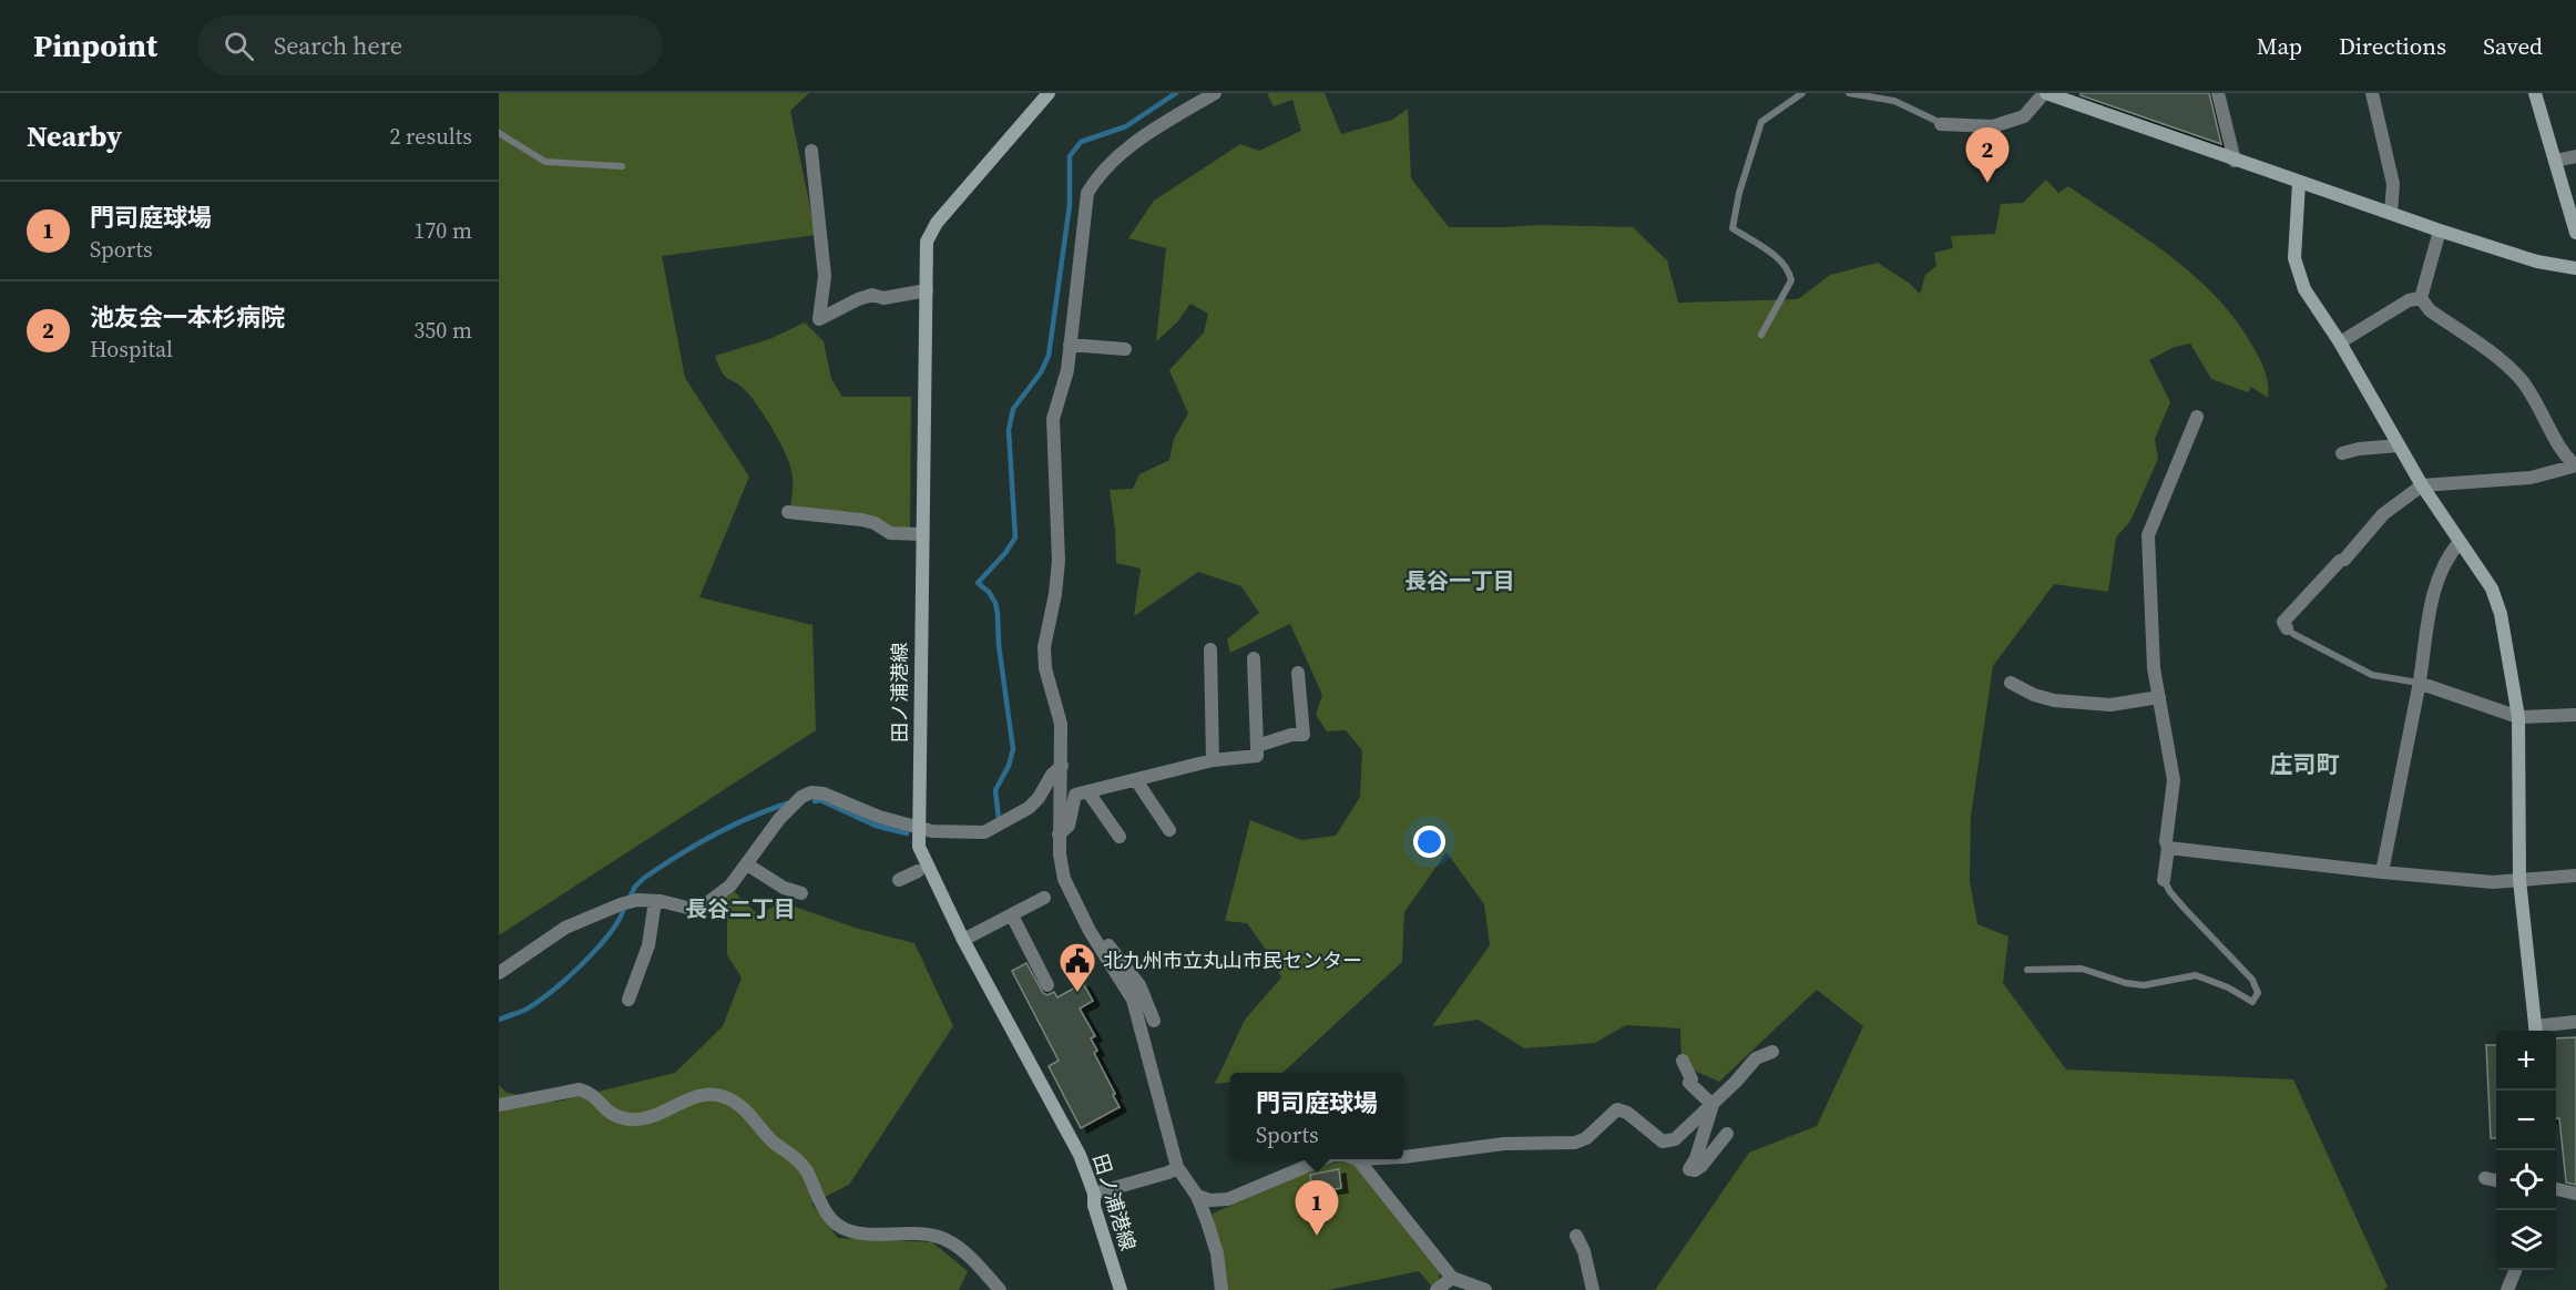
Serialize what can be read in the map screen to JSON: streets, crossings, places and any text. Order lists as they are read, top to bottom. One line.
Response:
{"streets":{"street":["田ノ浦港線"]},"districts":["長谷一丁目","庄司町","長谷二丁目"],"places":{"public building":["北九州市立丸山市民センター"]},"page":{"header":"Pinpoint","search":"Search here","nav":["Map","Directions","Saved"],"heading":["Nearby","2 results"],"pins":["2","1"],"list":[{"mark":"1","name":"門司庭球場","note":"Sports","value":"170 m"},{"mark":"2","name":"池友会一本杉病院","note":"Hospital","value":"350 m"}],"map_buttons":["+","−"],"popup":["門司庭球場","Sports"]}}
